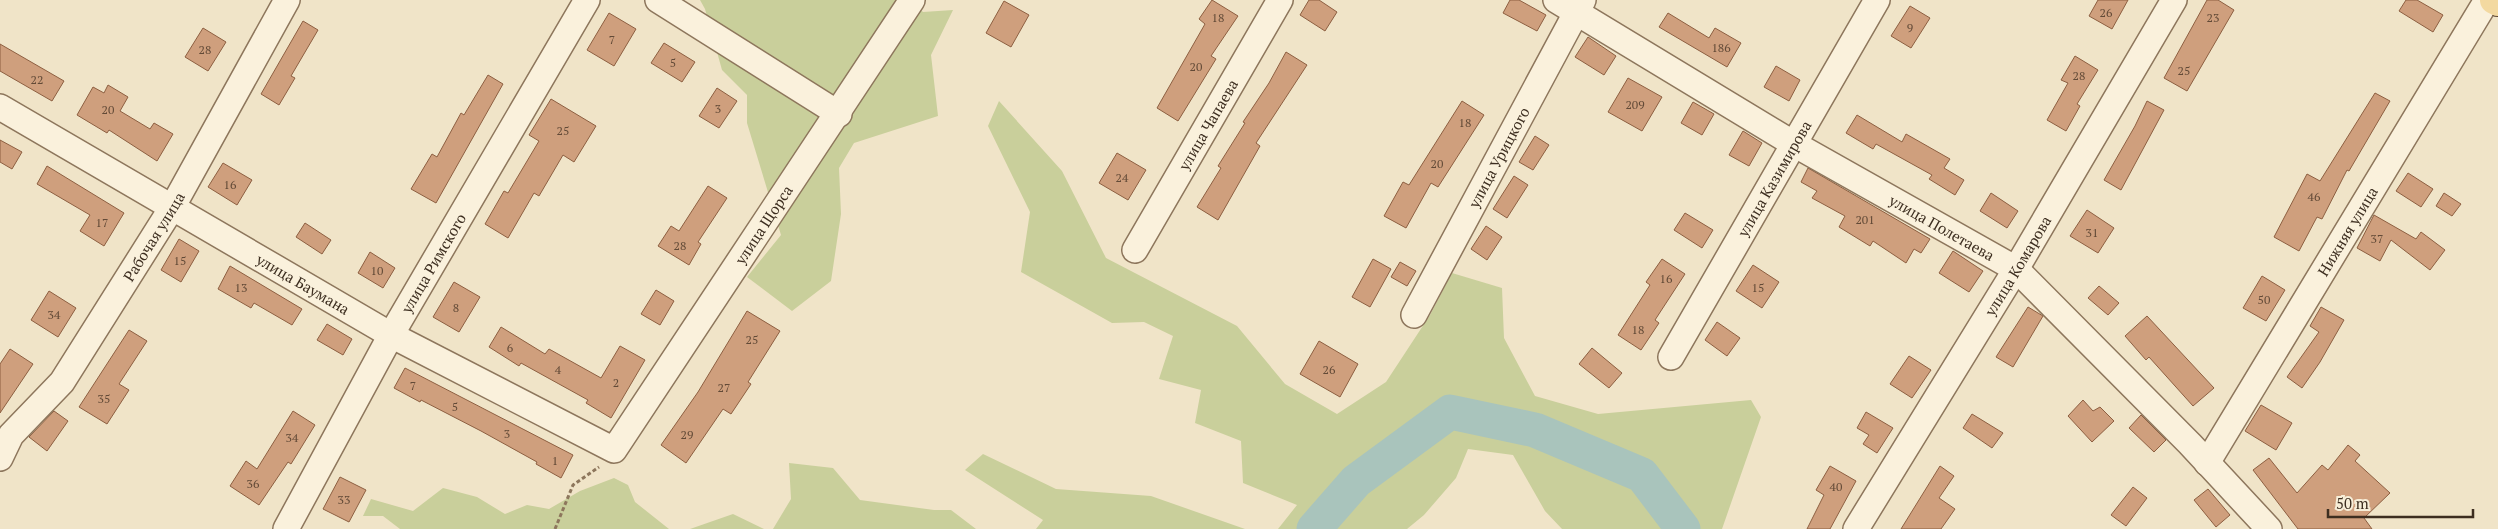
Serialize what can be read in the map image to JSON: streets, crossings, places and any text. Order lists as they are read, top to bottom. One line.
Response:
{"streets":{"street":["улица Чапаева","улица Урицкого","улица Казимирова","улица Щорса","улица Полетаева","Нижняя улица","Рабочая улица","улица Римского","улица Комарова","улица Баумана"]},"crossings":[["улица Урицкого","улица Полетаева"],["улица Казимирова","улица Полетаева"],["улица Щорса","улица Баумана"],["улица Полетаева","Нижняя улица"],["улица Полетаева","улица Комарова"],["Рабочая улица","улица Баумана"],["улица Римского","улица Баумана"]],"house_numbers":["26","18","23","9","7","186","28","5","20","25","28","22","209","3","20","18","25","20","24","16","46","201","17","31","37","28","15","10","16","13","15","50","8","34","18","25","6","4","26","2","7","27","35","5","3","29","34","1","36","40","33"],"scale_bar":"50 m"}
